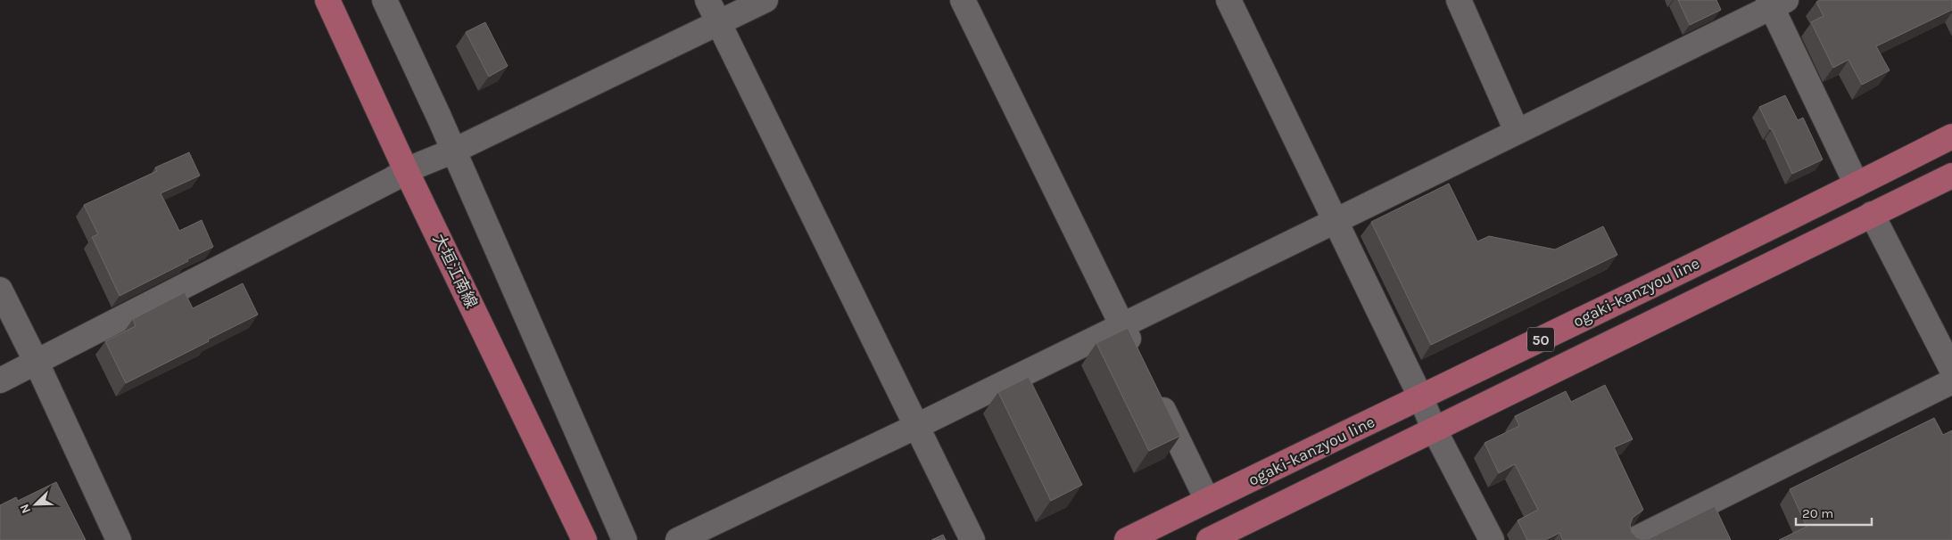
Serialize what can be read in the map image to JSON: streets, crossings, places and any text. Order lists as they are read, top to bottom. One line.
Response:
{"streets":{"main road":["大垣江南線","ogaki-kanzyou line","50"]},"scale_bar":"20 m","north":"bottom left"}
